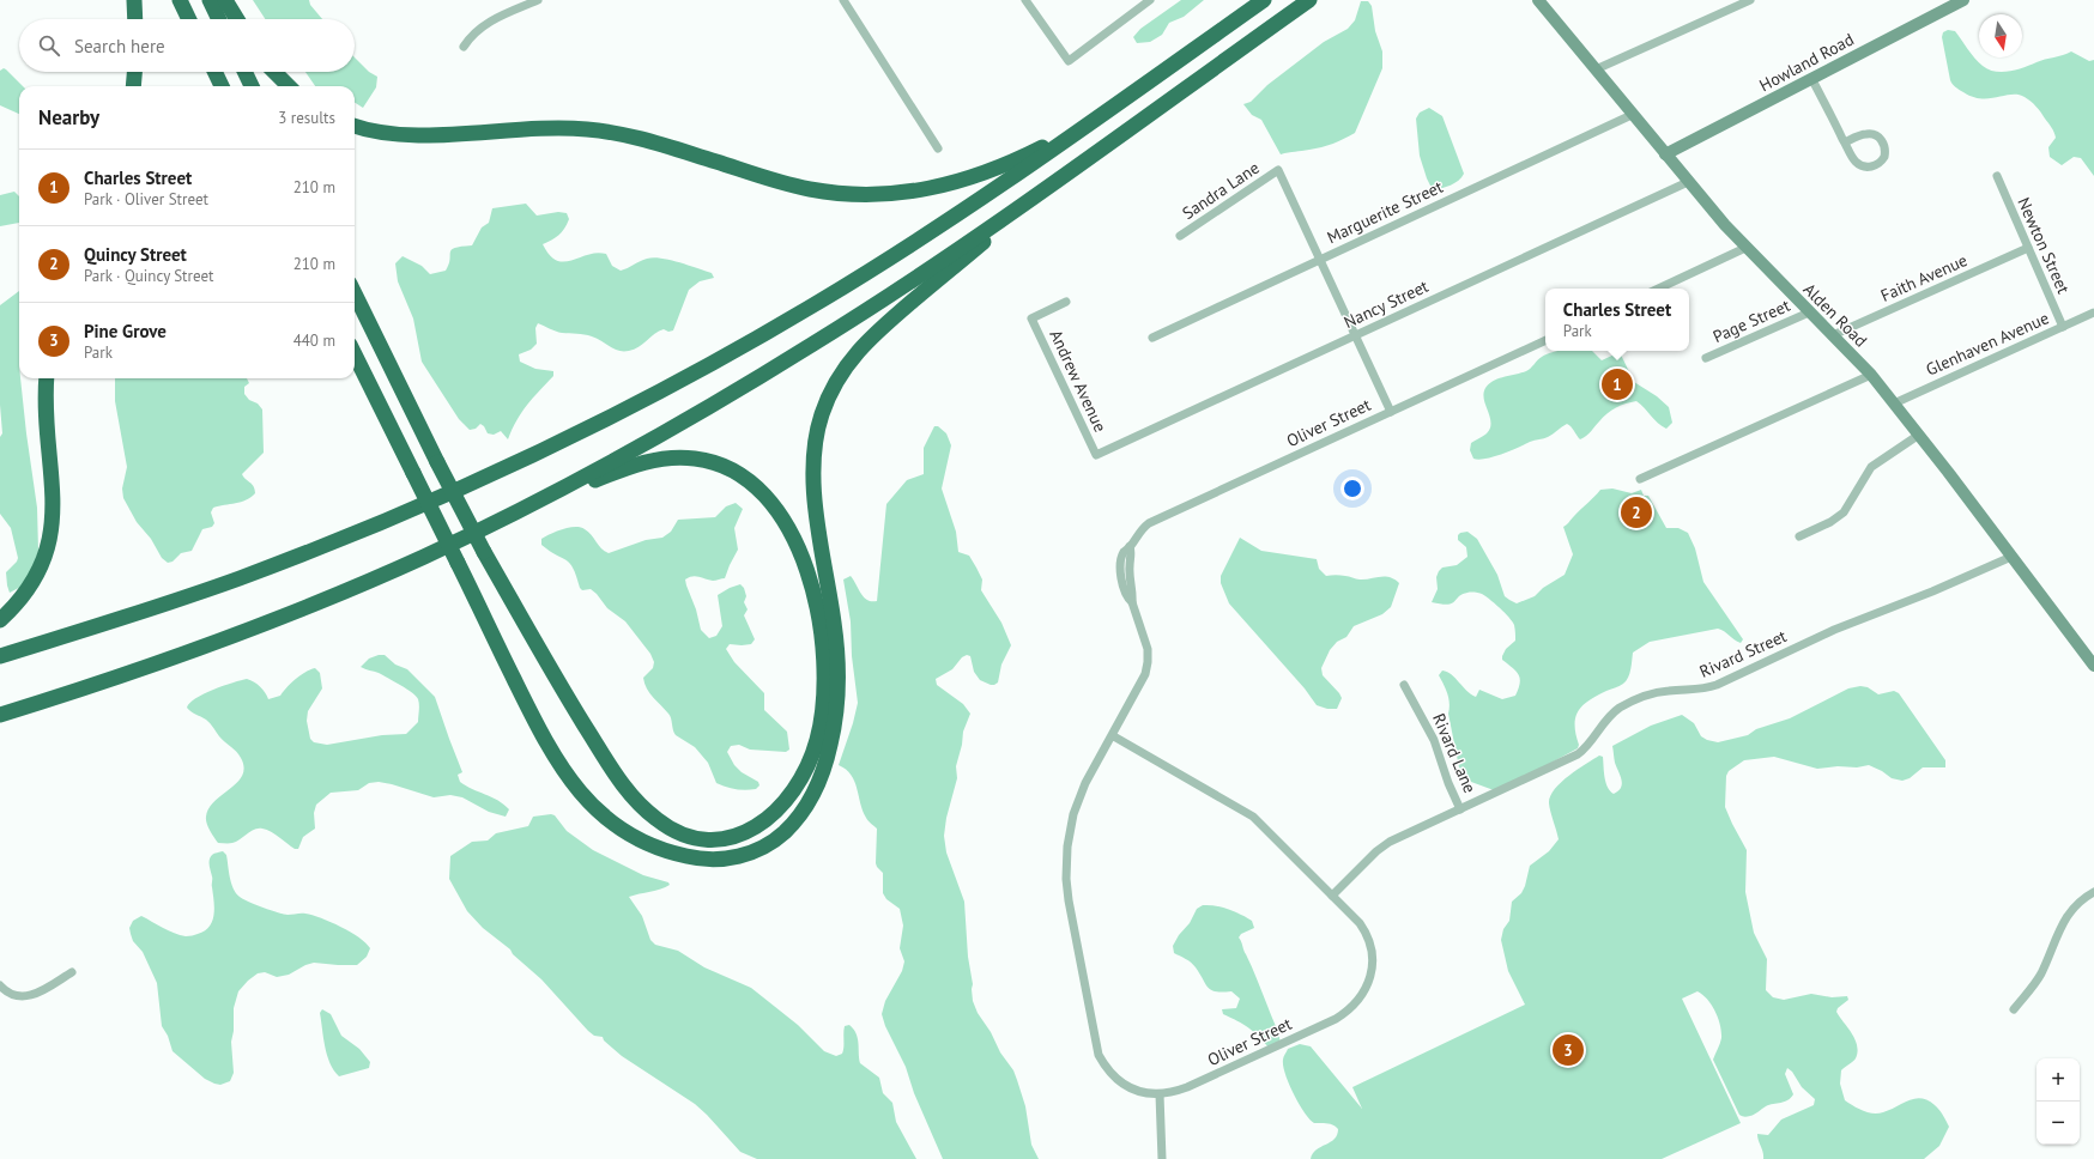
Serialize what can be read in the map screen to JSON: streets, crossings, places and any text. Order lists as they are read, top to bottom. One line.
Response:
{"streets":{"main road":["Howland Road","Alden Road"],"street":["Sandra Lane","Marguerite Street","Newton Street","Faith Avenue","Nancy Street","Page Street","Glenhaven Avenue","Andrew Avenue","Oliver Street","Rivard Street","Rivard Lane"]},"crossings":[["Howland Road","Alden Road"],["Sandra Lane","Marguerite Street"],["Marguerite Street","Alden Road"],["Newton Street","Faith Avenue"],["Newton Street","Glenhaven Avenue"],["Faith Avenue","Alden Road"],["Nancy Street","Alden Road"],["Nancy Street","Andrew Avenue"],["Alden Road","Page Street"],["Alden Road","Glenhaven Avenue"],["Alden Road","Rivard Street"],["Oliver Street","Rivard Street"],["Rivard Street","Rivard Lane"]],"north":"bottom","page":{"search":"Search here","heading":["Nearby","3 results"],"list":[{"mark":"1","name":"Charles Street","note":"Park · Oliver Street","value":"210 m"},{"mark":"2","name":"Quincy Street","note":"Park · Quincy Street","value":"210 m"},{"mark":"3","name":"Pine Grove","note":"Park","value":"440 m"}],"popup":["Charles Street","Park"],"pins":["1","2","3"],"map_buttons":["+","−"]}}
